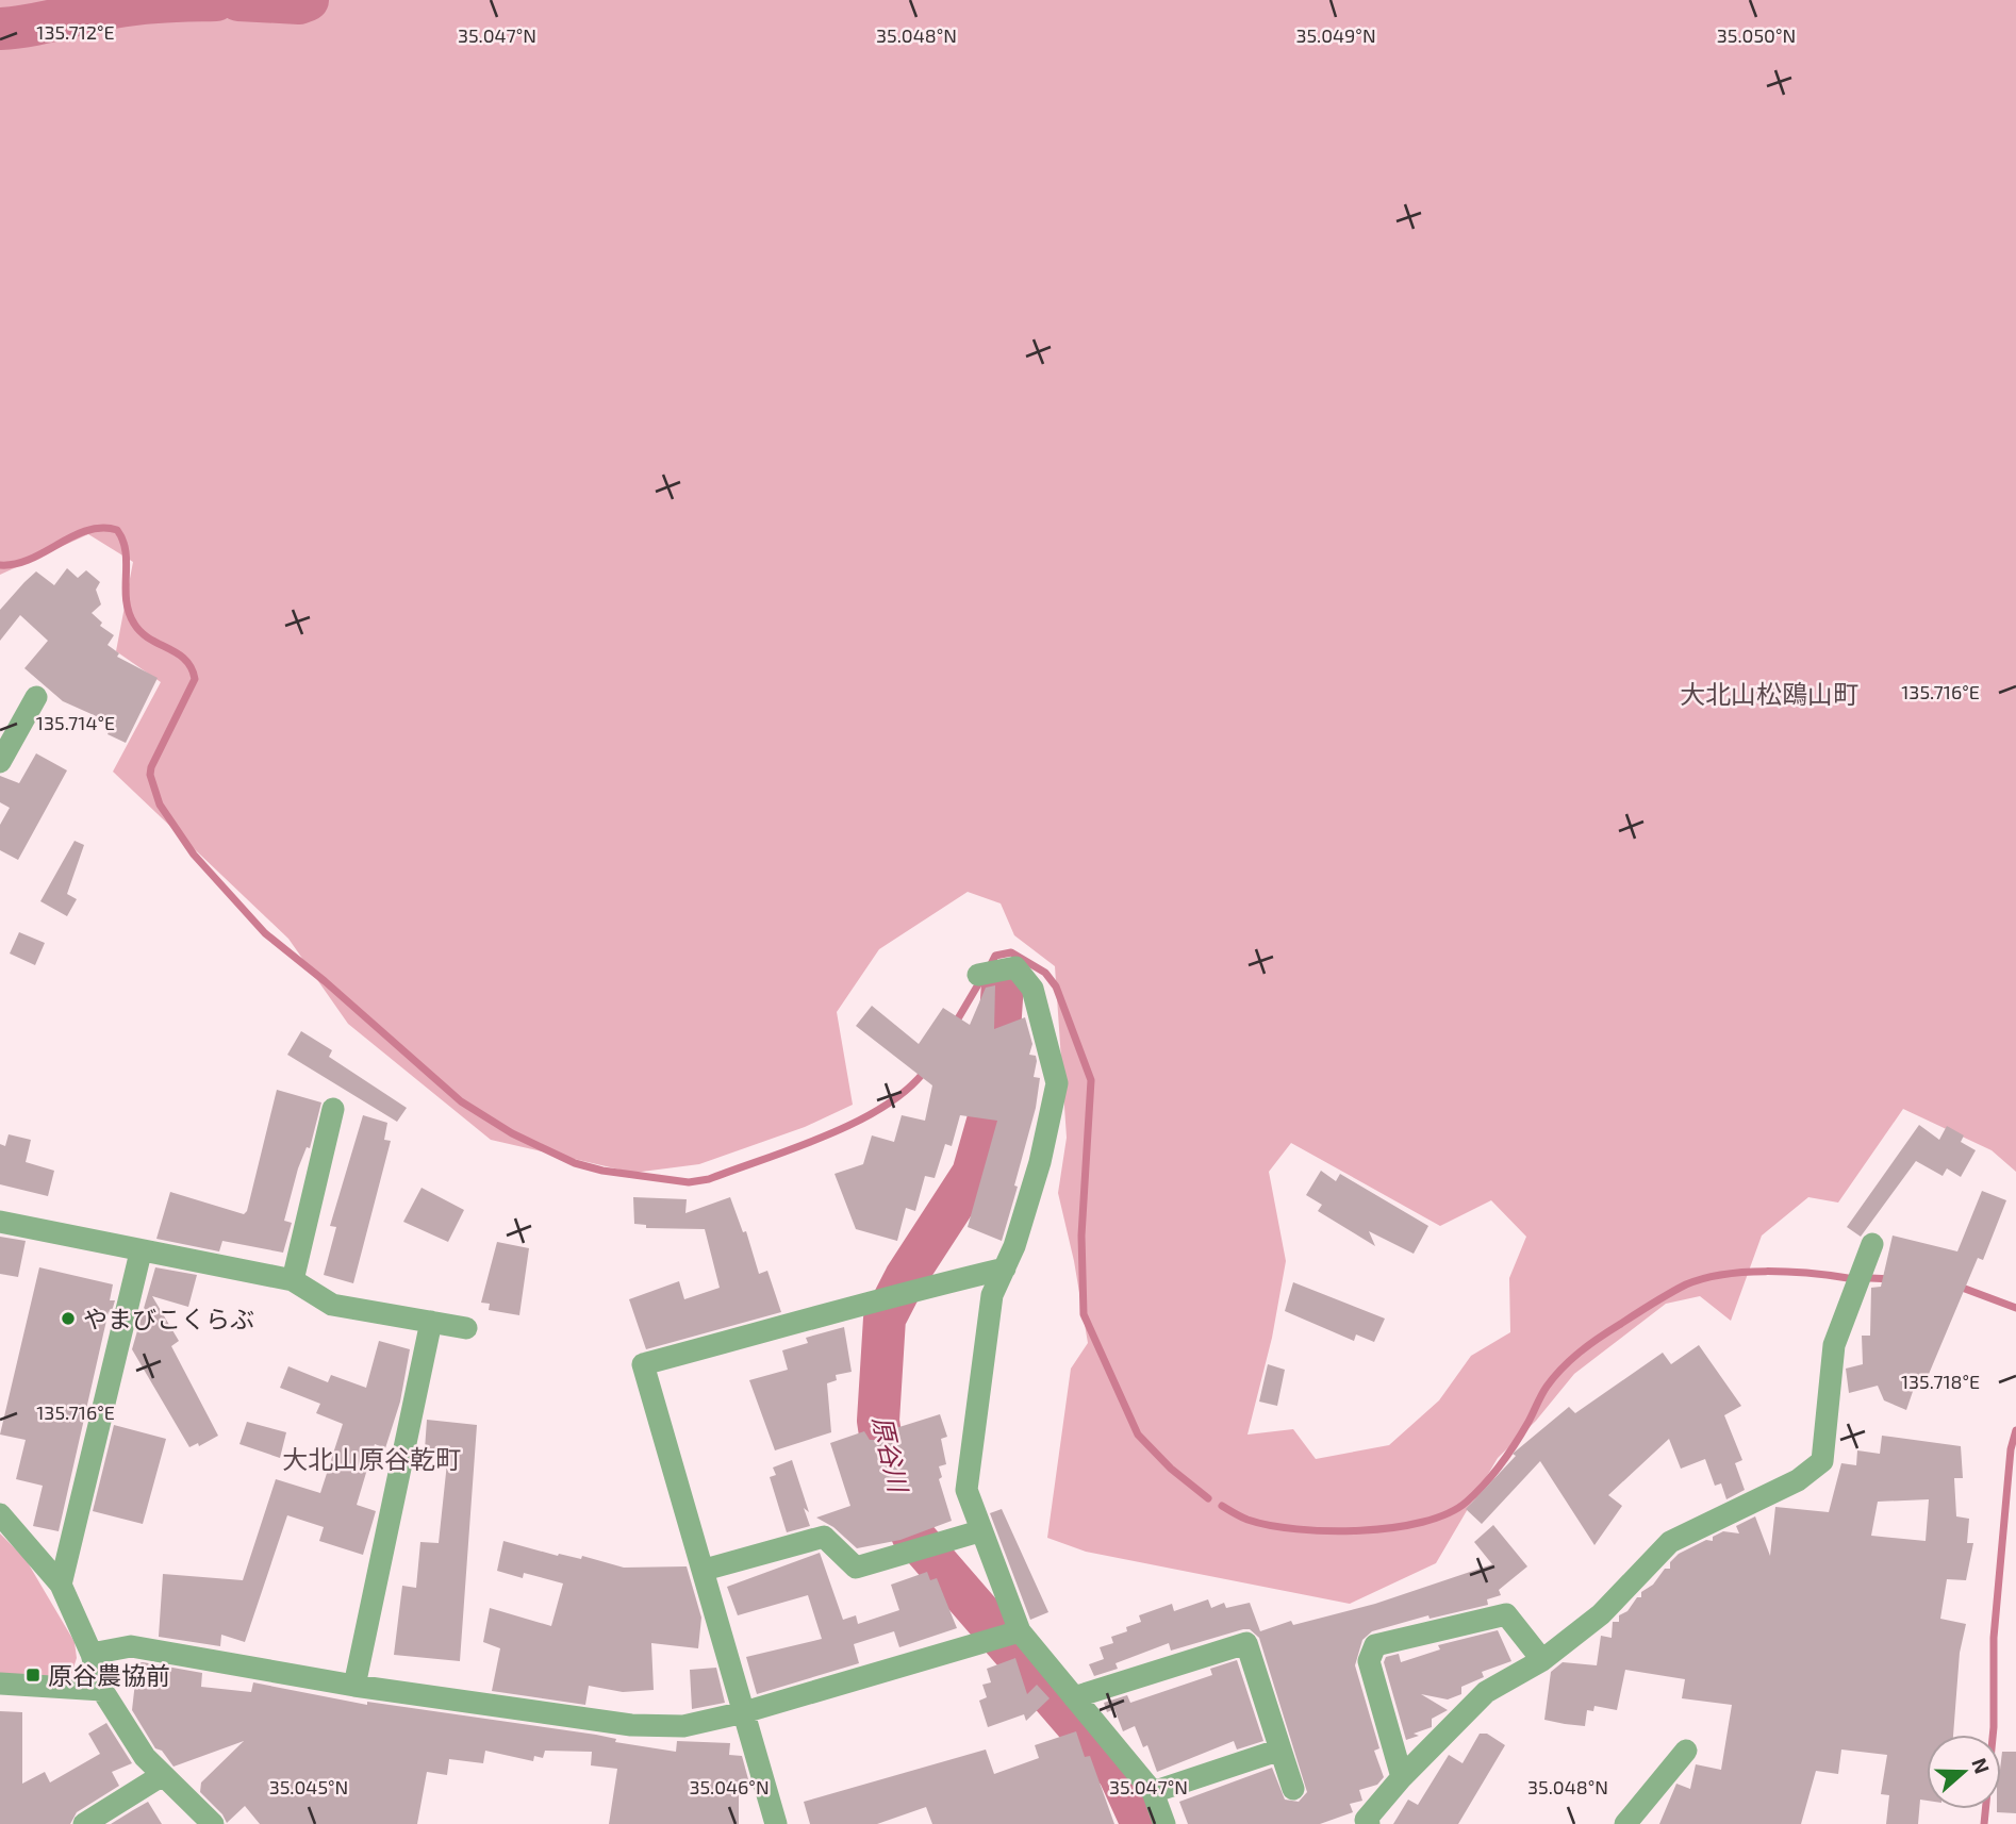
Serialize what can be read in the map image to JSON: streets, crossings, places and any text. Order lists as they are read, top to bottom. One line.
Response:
{"districts":["大北山松鴎山町","大北山原谷乾町"],"water":["原谷川"],"places":{"other":["やまびこくらぶ"],"transit":["原谷農協前"]},"north":"right","coordinates":["135.712°E","35.047°N","35.048°N","35.049°N","35.050°N","135.716°E","135.714°E","135.718°E","35.045°N","35.046°N"]}
